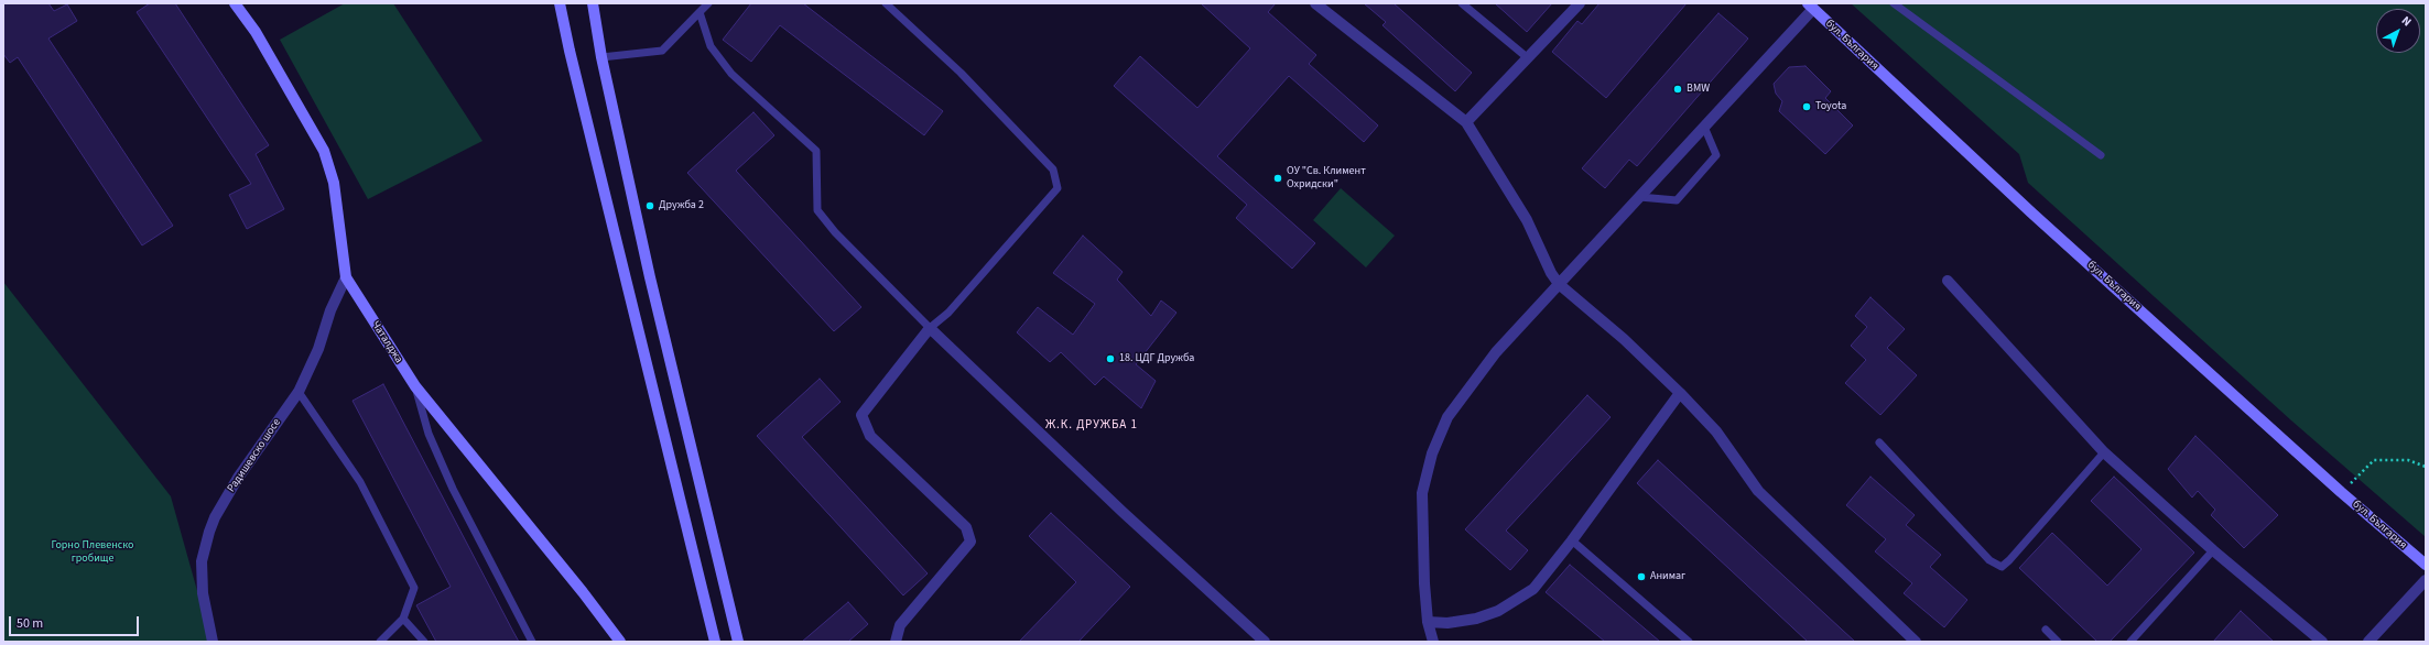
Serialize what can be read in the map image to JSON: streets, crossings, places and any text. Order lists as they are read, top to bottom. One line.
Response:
{"streets":{"street":["бул. България","Чаталджа","Радишевско шосе"]},"crossings":[["Чаталджа","Радишевско шосе"]],"districts":["Ж.К. ДРУЖБА 1"],"parks":["Горно Плевенско гробище"],"places":["BMW","Toyota","ОУ \"Св. Климент Охридски\"","Дружба 2","18. ЦДГ Дружба","Анимаг"],"scale_bar":"50 m","north":"top right"}
